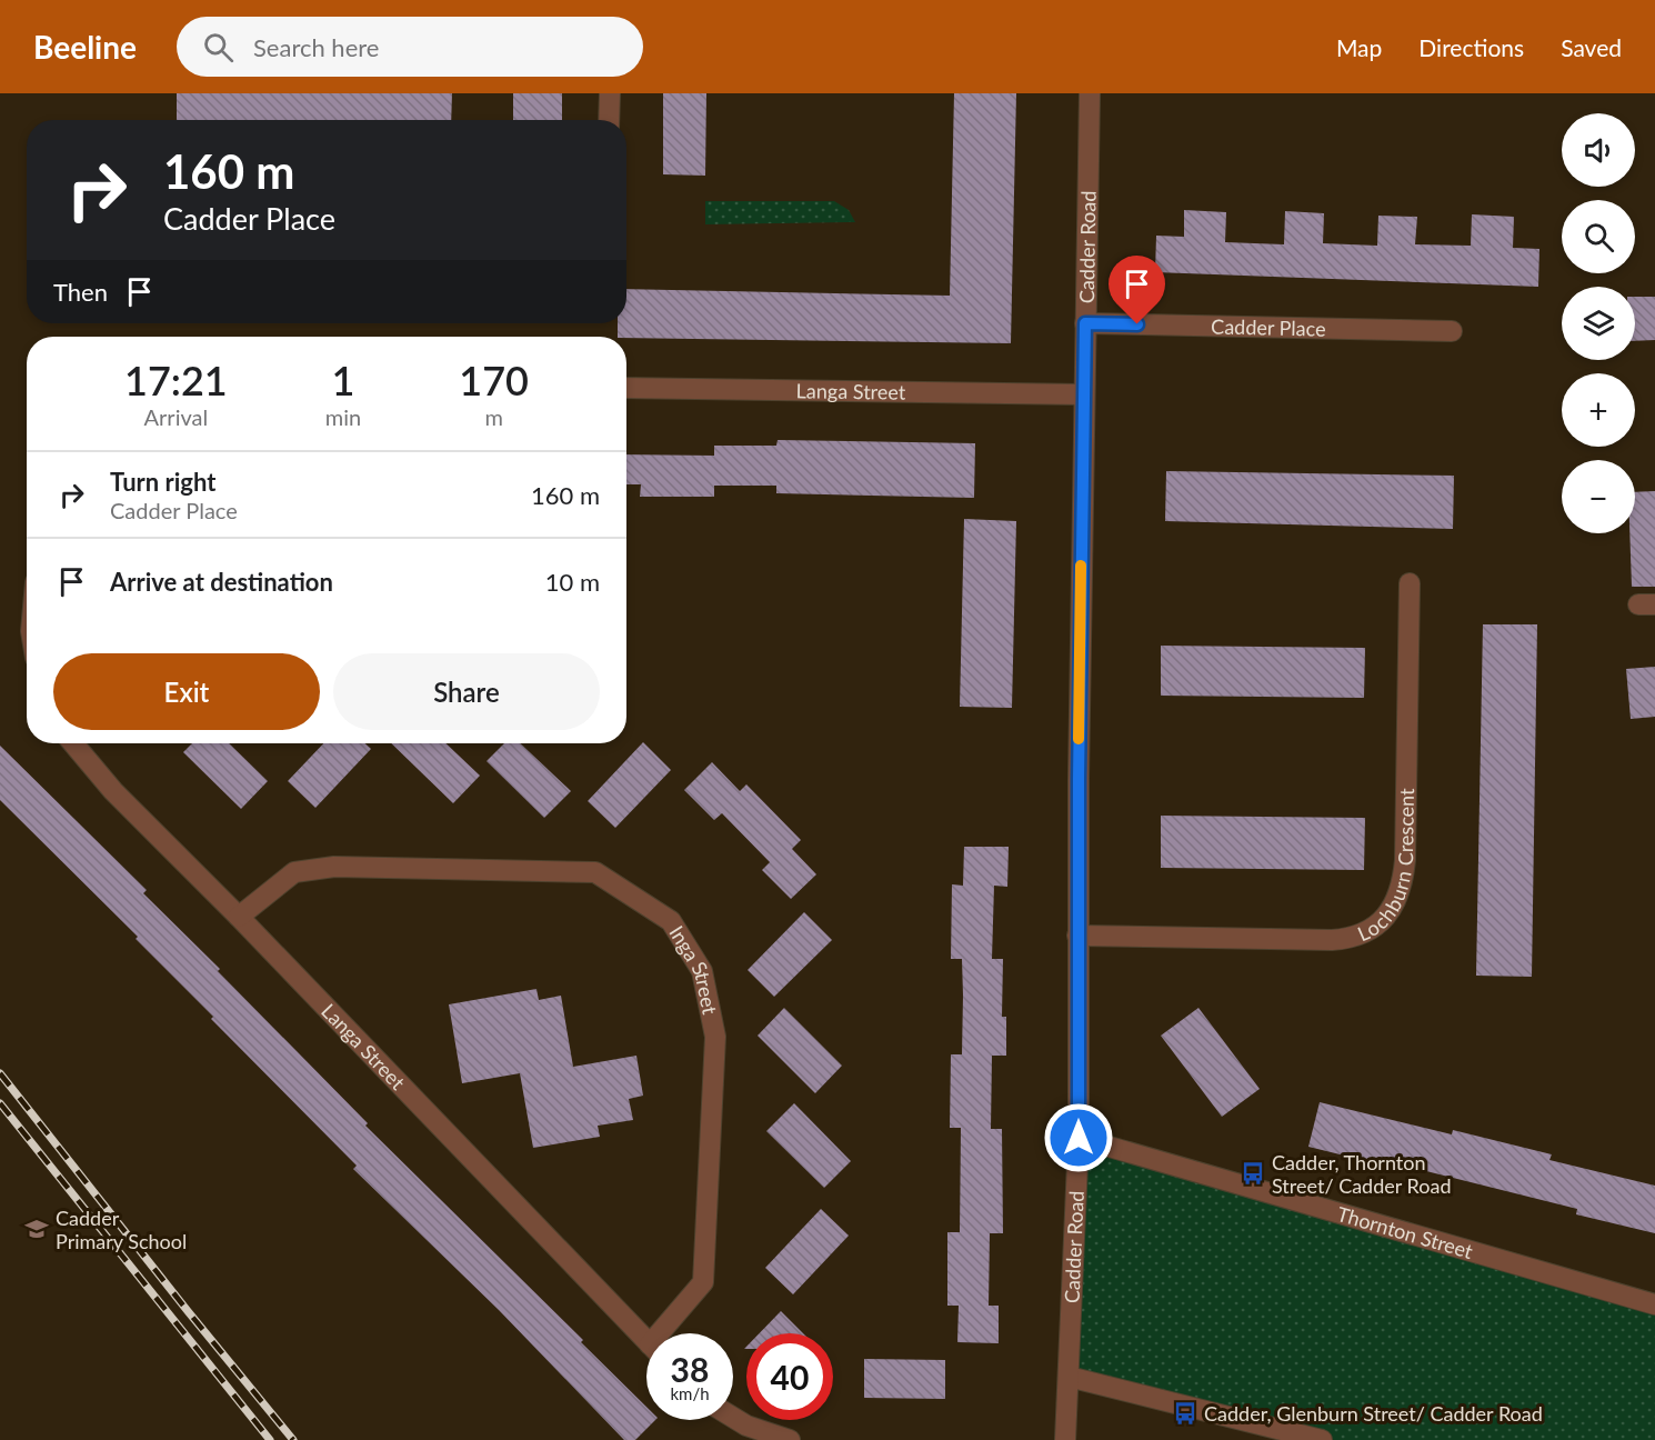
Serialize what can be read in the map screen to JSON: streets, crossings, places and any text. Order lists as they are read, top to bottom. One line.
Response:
{"streets":{"street":["Cadder Road","Cadder Place","Langa Street","Lochburn Crescent","Inga Street","Thornton Street"]},"crossings":[["Cadder Road","Cadder Place"],["Cadder Road","Langa Street"],["Cadder Road","Lochburn Crescent"],["Cadder Road","Thornton Street"],["Langa Street","Inga Street"]],"places":{"bus stop":["Cadder, Thornton Street/ Cadder Road","Cadder, Glenburn Street/ Cadder Road"],"school or university":["Cadder Primary School"]},"page":{"header":"Beeline","search":"Search here","nav":["Map","Directions","Saved"],"map_buttons":["+","−"],"turn":["160 m","Cadder Place"],"then":"Then","eta":["17:21","Arrival","1","min","170","m"],"list":[{"name":"Turn right","note":"Cadder Place","value":"160 m"},{"name":"Arrive at destination","value":"10 m"}],"buttons":["Exit","Share"],"speed":"38 km/h","limit":"40"}}
